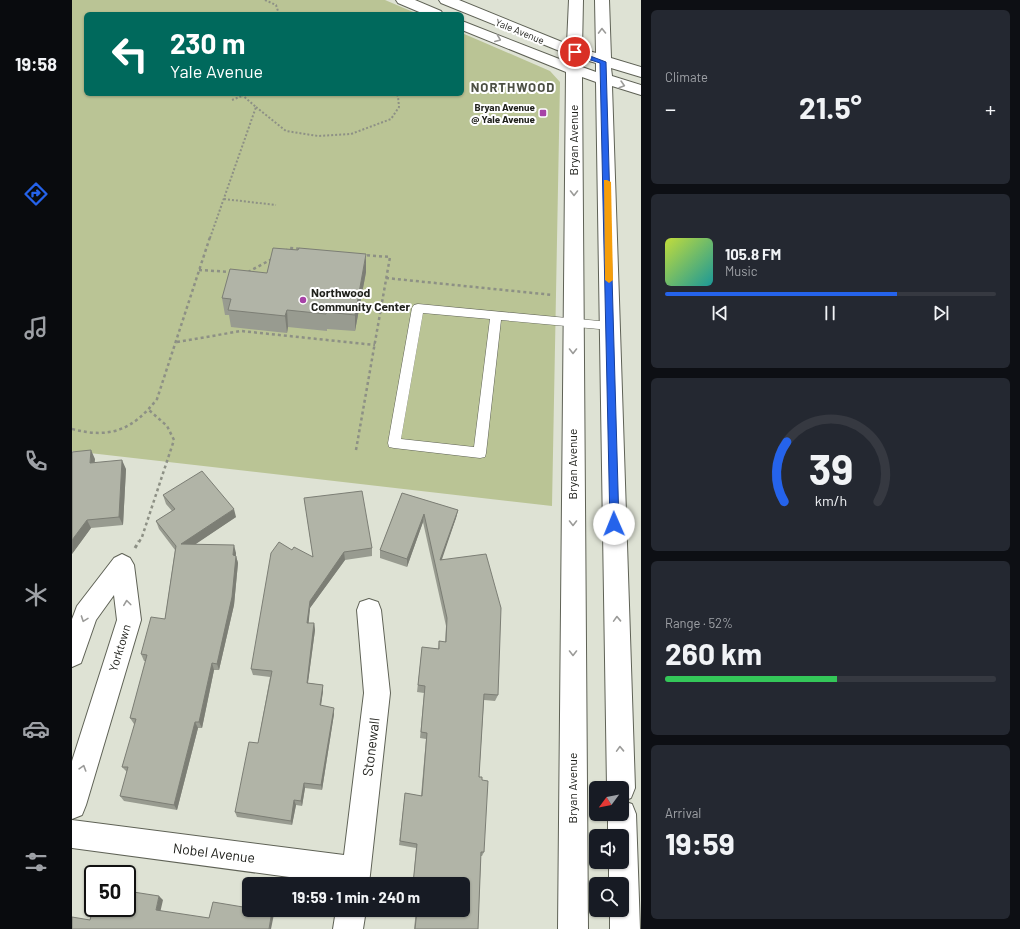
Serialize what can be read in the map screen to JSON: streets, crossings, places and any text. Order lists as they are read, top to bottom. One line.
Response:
{"streets":{"main road":["Yale Avenue","Bryan Avenue","Yorktown","Stonewall","Nobel Avenue"]},"crossings":[["Yale Avenue","Bryan Avenue"]],"districts":["NORTHWOOD"],"places":{"transit":["Bryan Avenue @ Yale Avenue"],"other":["Northwood Community Center"]},"north":"bottom left","page":{"tabs":"19:58","tile":["Climate",["Range · 52%","260 km"],["Arrival","19:59"]],"turn":["230 m","Yale Avenue"],"heat":["−","21.5°","+"],"song":["105.8 FM","Music"],"limit":"50","trip":"19:59 · 1 min · 240 m","gauge":["39","km/h"]}}
